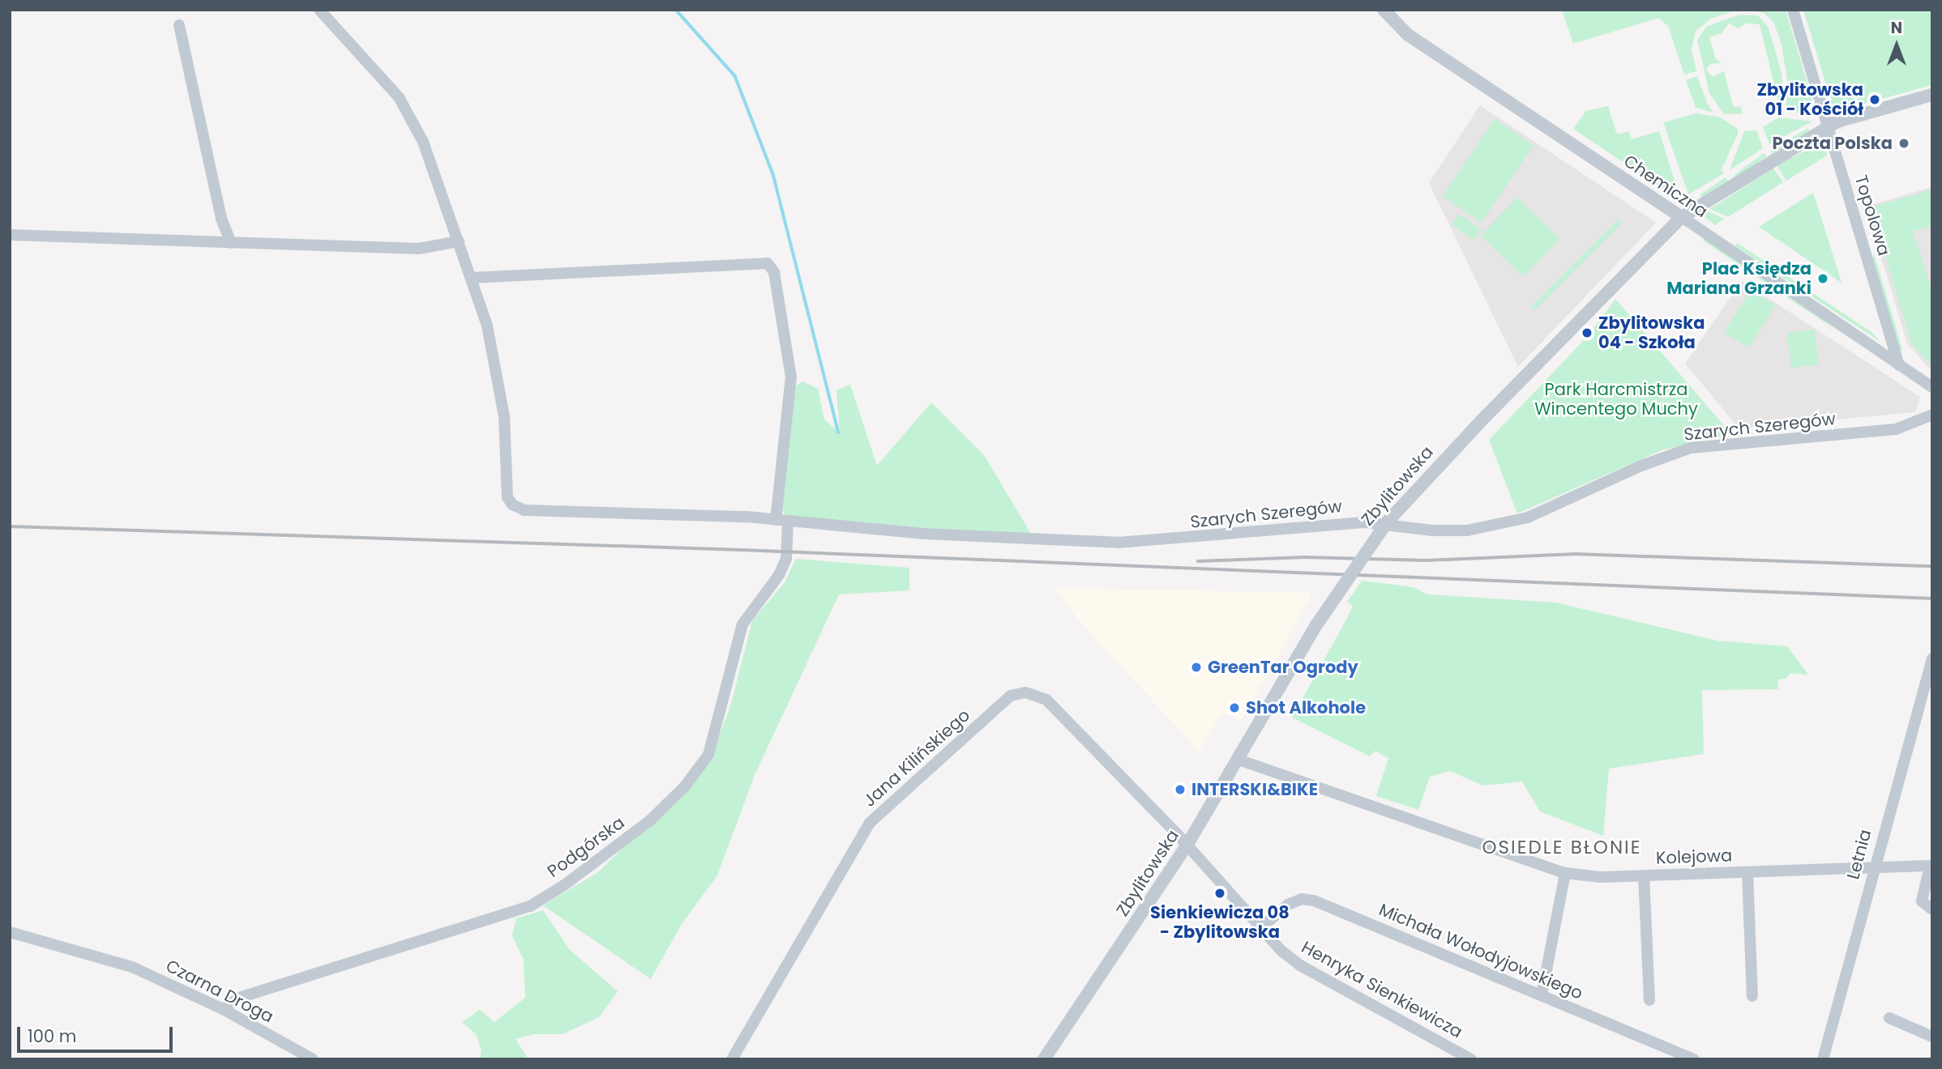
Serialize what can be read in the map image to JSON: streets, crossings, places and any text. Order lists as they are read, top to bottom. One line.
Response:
{"streets":{"street":["Chemiczna","Topolowa","Szarych Szeregów","Zbylitowska","Jana Kilińskiego","Podgórska","Letnia","Kolejowa","Michała Wołodyjowskiego","Henryka Sienkiewicza","Czarna Droga"]},"crossings":[["Chemiczna","Topolowa"],["Chemiczna","Zbylitowska"],["Topolowa","Zbylitowska"],["Szarych Szeregów","Podgórska"],["Zbylitowska","Jana Kilińskiego"],["Zbylitowska","Kolejowa"],["Zbylitowska","Henryka Sienkiewicza"],["Jana Kilińskiego","Henryka Sienkiewicza"],["Podgórska","Czarna Droga"],["Letnia","Kolejowa"],["Michała Wołodyjowskiego","Henryka Sienkiewicza"]],"districts":["OSIEDLE BŁONIE"],"parks":["Park Harcmistrza Wincentego Muchy"],"places":["Zbylitowska 01 - Kościół","Poczta Polska","Plac Księdza Mariana Grzanki","Zbylitowska 04 - Szkoła","GreenTar Ogrody","Shot Alkohole","INTERSKI&BIKE","Sienkiewicza 08 - Zbylitowska"],"scale_bar":"100 m","north":"top"}
